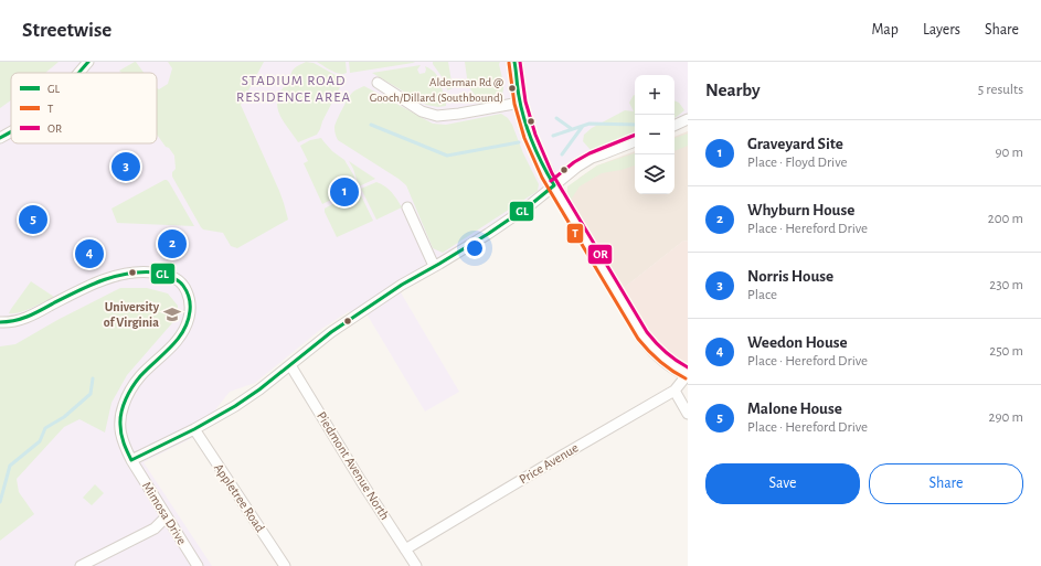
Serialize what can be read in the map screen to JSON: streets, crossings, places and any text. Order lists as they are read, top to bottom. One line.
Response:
{"streets":{"street":["Price Avenue","Piedmont Avenue North","Appletree Road","Mimosa Drive"]},"crossings":[["Price Avenue","Piedmont Avenue North"]],"districts":["STADIUM ROAD RESIDENCE AREA"],"places":{"other":["Alderman Rd @ Gooch/Dillard (Southbound)"],"school or university":["University of Virginia"]},"lines":["transit line GL","transit line OR","transit line T"],"legend":["GL","T","OR"],"page":{"header":"Streetwise","nav":["Map","Layers","Share"],"heading":["Nearby","5 results"],"map_buttons":["+","−"],"list":[{"mark":"1","name":"Graveyard Site","note":"Place · Floyd Drive","value":"90 m"},{"mark":"2","name":"Whyburn House","note":"Place · Hereford Drive","value":"200 m"},{"mark":"3","name":"Norris House","note":"Place","value":"230 m"},{"mark":"4","name":"Weedon House","note":"Place · Hereford Drive","value":"250 m"},{"mark":"5","name":"Malone House","note":"Place · Hereford Drive","value":"290 m"}],"pins":["3","1","5","2","4"],"buttons":["Save","Share"]}}
